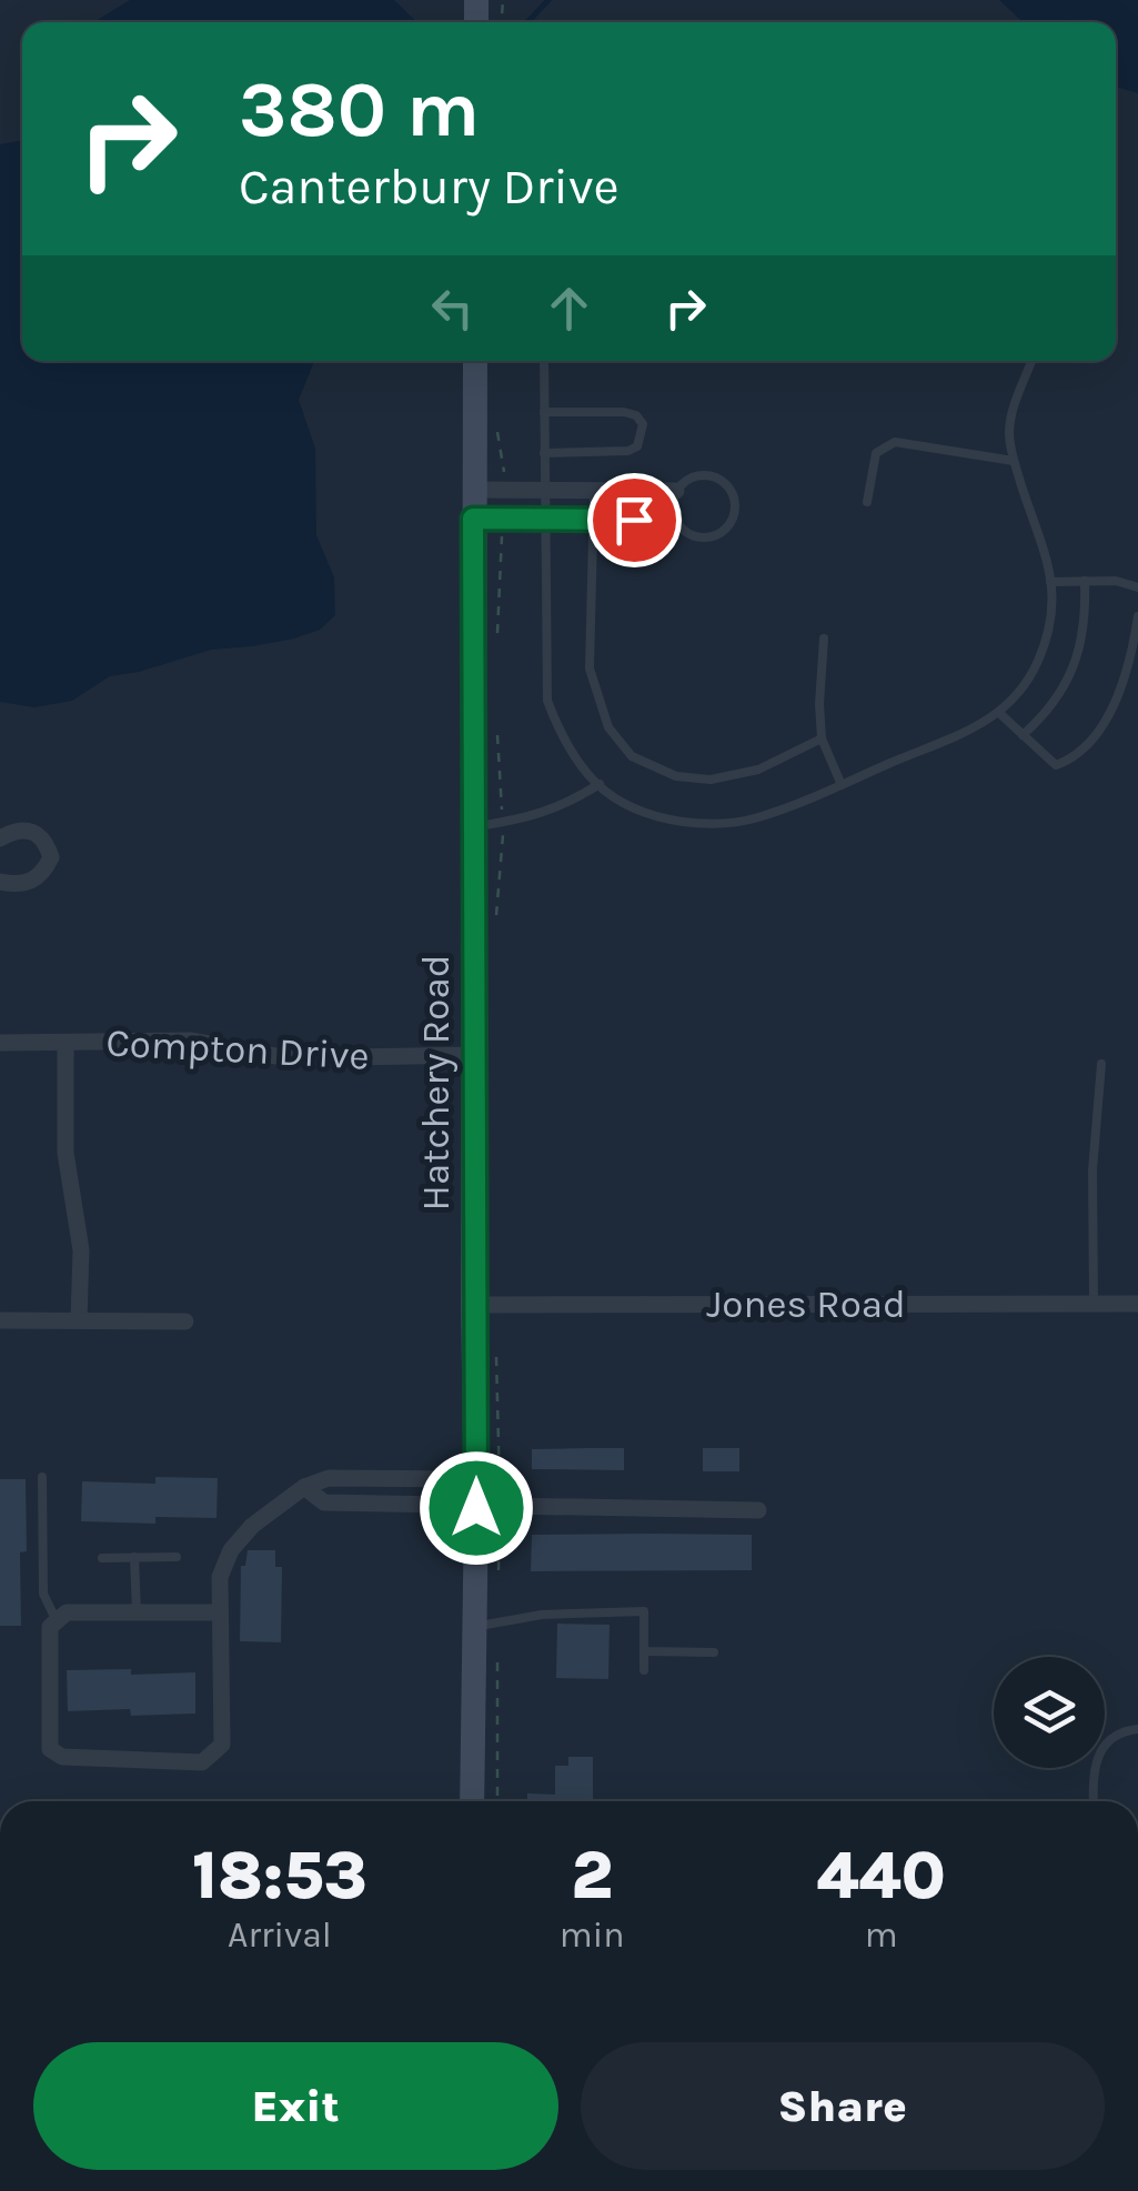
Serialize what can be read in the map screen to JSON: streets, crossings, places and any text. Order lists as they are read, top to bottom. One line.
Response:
{"streets":{"street":["Compton Drive","Hatchery Road","Jones Road"]},"crossings":[["Compton Drive","Hatchery Road"],["Hatchery Road","Jones Road"]],"page":{"turn":["380 m","Canterbury Drive"],"eta":["18:53","Arrival","2","min","440","m"],"buttons":["Exit","Share"]}}
